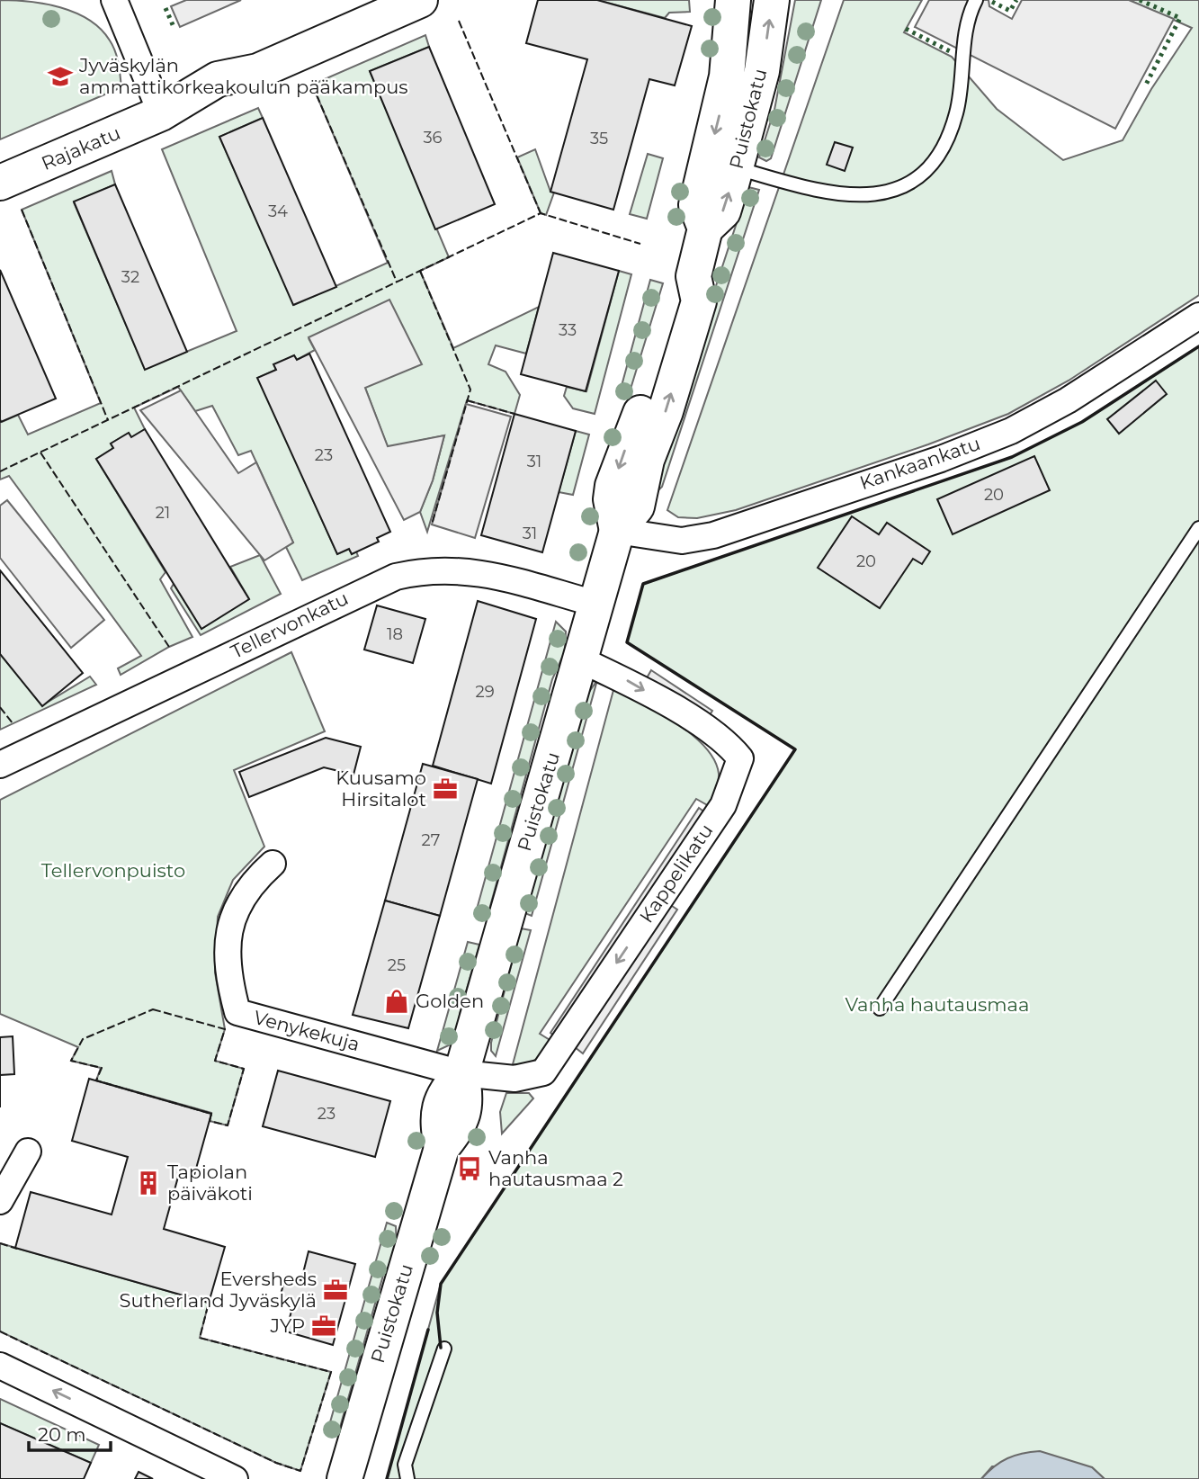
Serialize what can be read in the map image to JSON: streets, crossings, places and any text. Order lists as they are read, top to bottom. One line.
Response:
{"streets":{"main road":["Puistokatu","Rajakatu"],"street":["Kankaankatu","Tellervonkatu","Kappelikatu","Venykekuja"]},"crossings":[["Puistokatu","Kankaankatu"],["Puistokatu","Tellervonkatu"],["Puistokatu","Kappelikatu"],["Puistokatu","Venykekuja"],["Kappelikatu","Venykekuja"]],"parks":["Tellervonpuisto","Vanha hautausmaa"],"places":{"school or university":["Jyväskylän ammattikorkeakoulun pääkampus"],"office":["Kuusamo Hirsitalot","Eversheds Sutherland Jyväskylä","JYP"],"shop":["Golden"],"bus stop":["Vanha hautausmaa 2"],"building":["Tapiolan päiväkoti"]},"house_numbers":["36","35","34","32","33","23","31","20","21","31","20","18","29","27","25","23"],"scale_bar":"20 m"}
